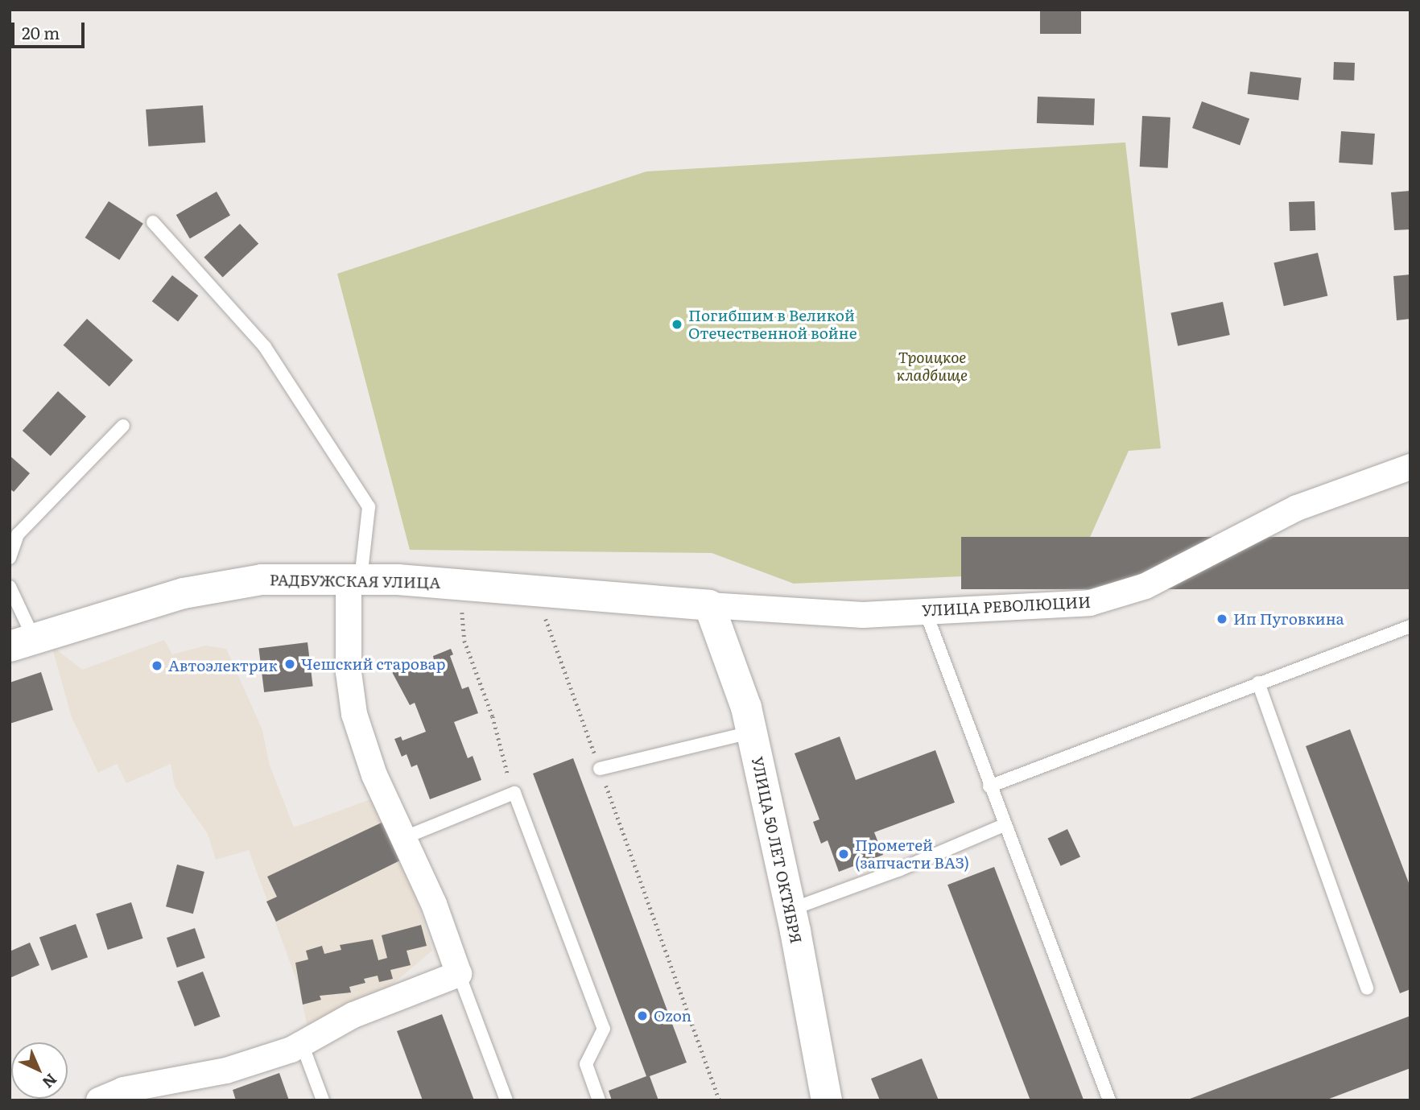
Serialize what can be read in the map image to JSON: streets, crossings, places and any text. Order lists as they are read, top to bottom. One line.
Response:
{"streets":{"street":["РАДБУЖСКАЯ УЛИЦА","УЛИЦА РЕВОЛЮЦИИ","УЛИЦА 50 ЛЕТ ОКТЯБРЯ"]},"crossings":[["РАДБУЖСКАЯ УЛИЦА","УЛИЦА РЕВОЛЮЦИИ"],["РАДБУЖСКАЯ УЛИЦА","УЛИЦА 50 ЛЕТ ОКТЯБРЯ"],["УЛИЦА РЕВОЛЮЦИИ","УЛИЦА 50 ЛЕТ ОКТЯБРЯ"]],"parks":["Троицкое кладбище"],"places":["Погибшим в Великой Отечественной войне","Ип Пуговкина","Чешский старовар","Автоэлектрик","Прометей (запчасти ВАЗ)","Ozon"],"scale_bar":"20 m","north":"bottom right"}
